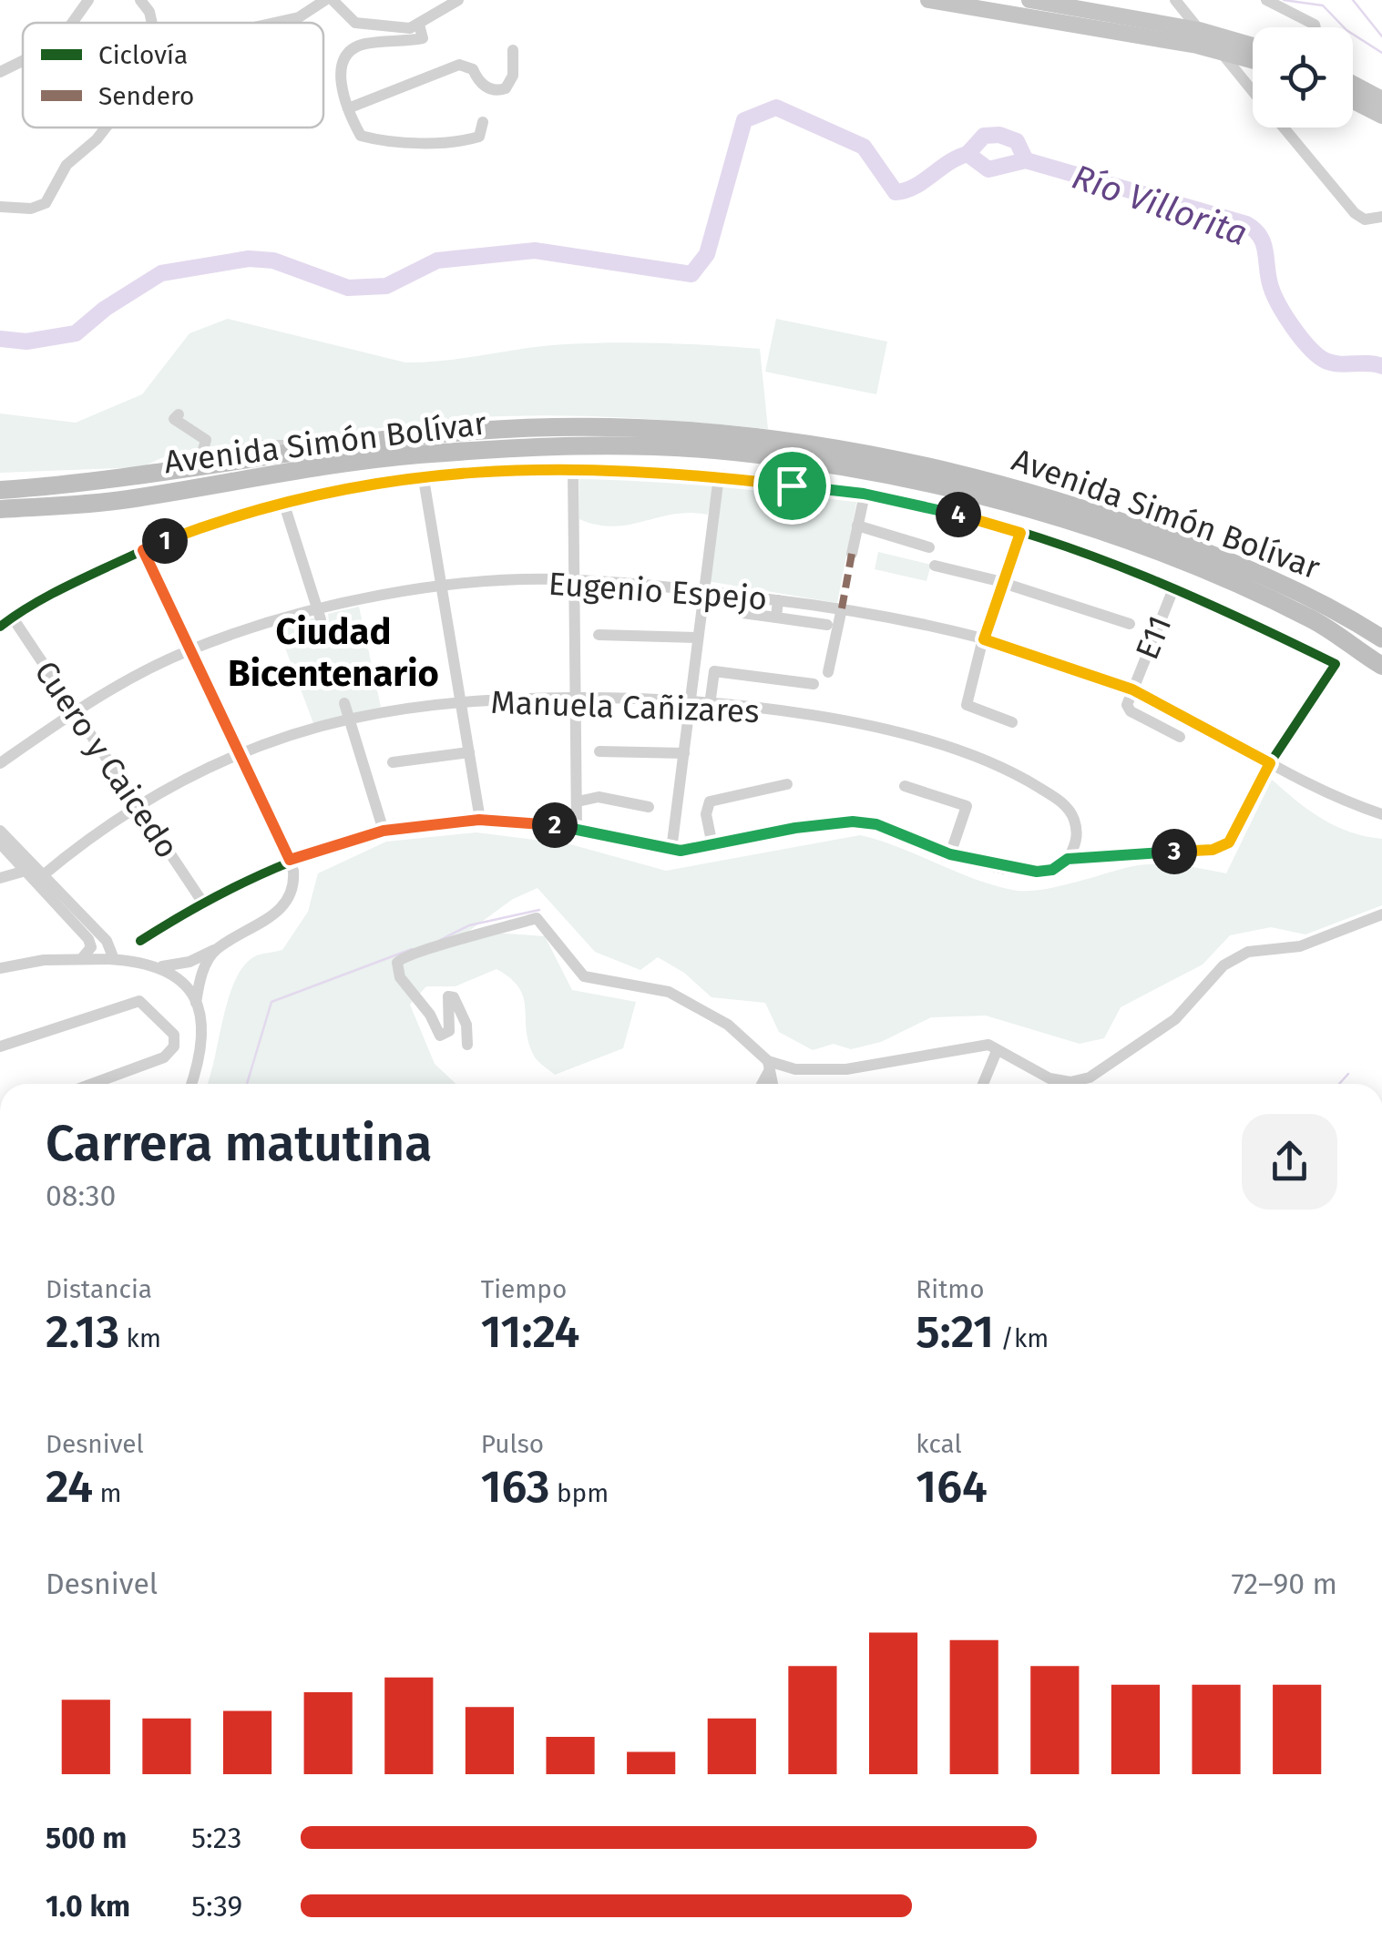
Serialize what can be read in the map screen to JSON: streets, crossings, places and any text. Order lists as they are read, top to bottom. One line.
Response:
{"streets":{"highway":["Avenida Simón Bolívar"],"street":["Eugenio Espejo","E11","Manuela Cañizares","Cuero y Caicedo"]},"crossings":[["Eugenio Espejo","E11"],["Eugenio Espejo","Cuero y Caicedo"],["Manuela Cañizares","Cuero y Caicedo"]],"districts":["Ciudad Bicentenario"],"water":["Río Villorita"],"legend":["Ciclovía","Sendero"],"page":{"pins":["4","1","2","3"],"heading":["Carrera matutina","08:30"],"stats":[["Distancia","2.13 km"],["Tiempo","11:24"],["Ritmo","5:21 /km"],["Desnivel","24 m"],["Pulso","163 bpm"],["kcal","164"]],"chart":["Desnivel","72–90 m"],"list":[{"name":"500 m","note":"5:23"},{"name":"1.0 km","note":"5:39"}]}}
